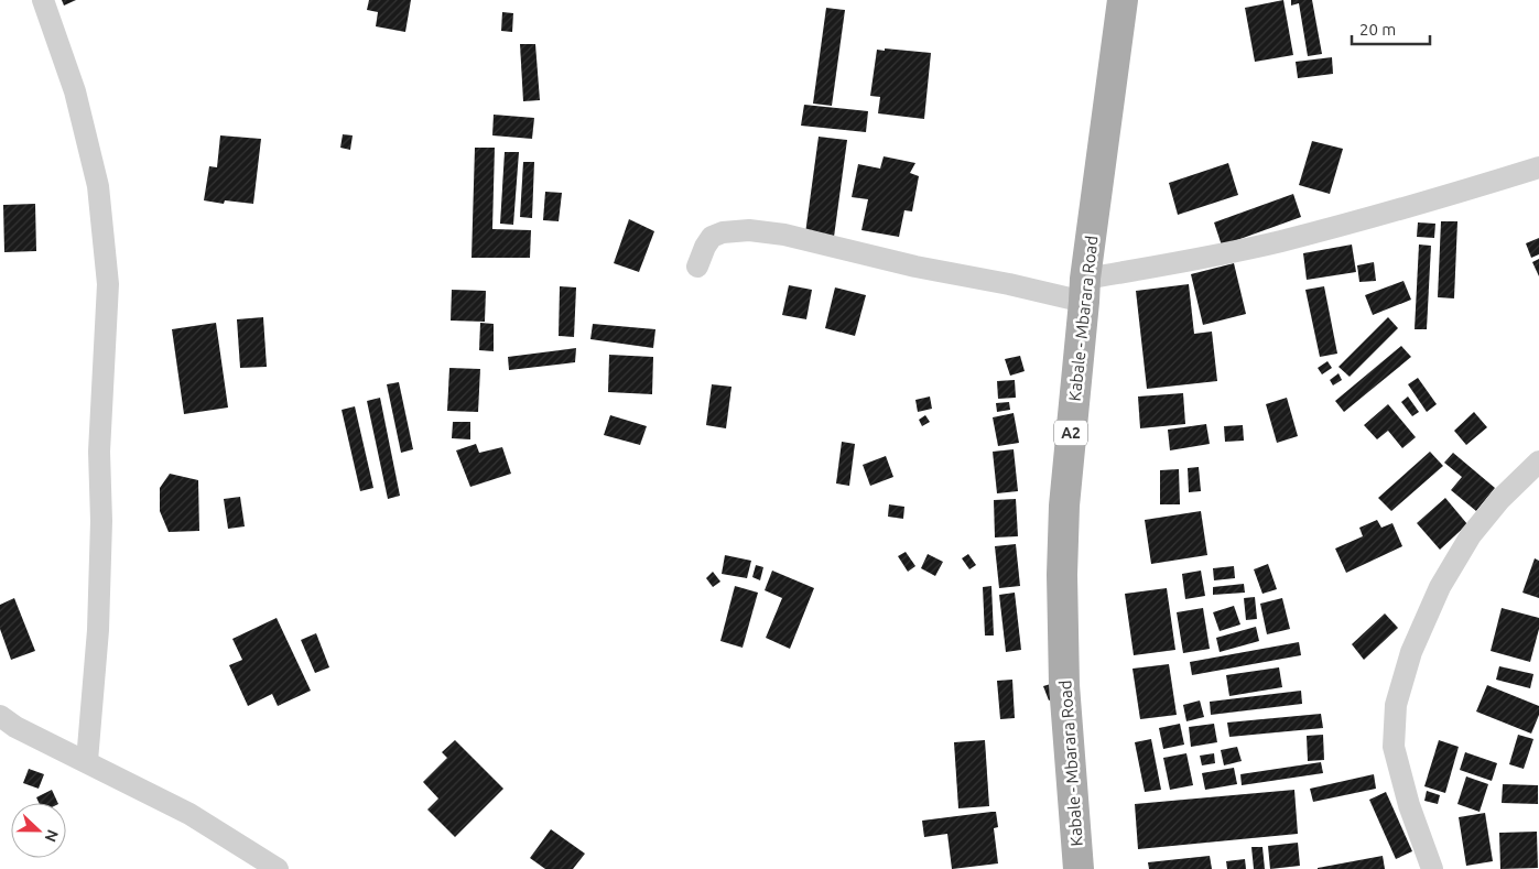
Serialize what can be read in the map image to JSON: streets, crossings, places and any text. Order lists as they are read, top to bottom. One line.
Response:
{"streets":{"main road":["Kabale - Mbarara Road","A2"]},"scale_bar":"20 m","north":"right"}
